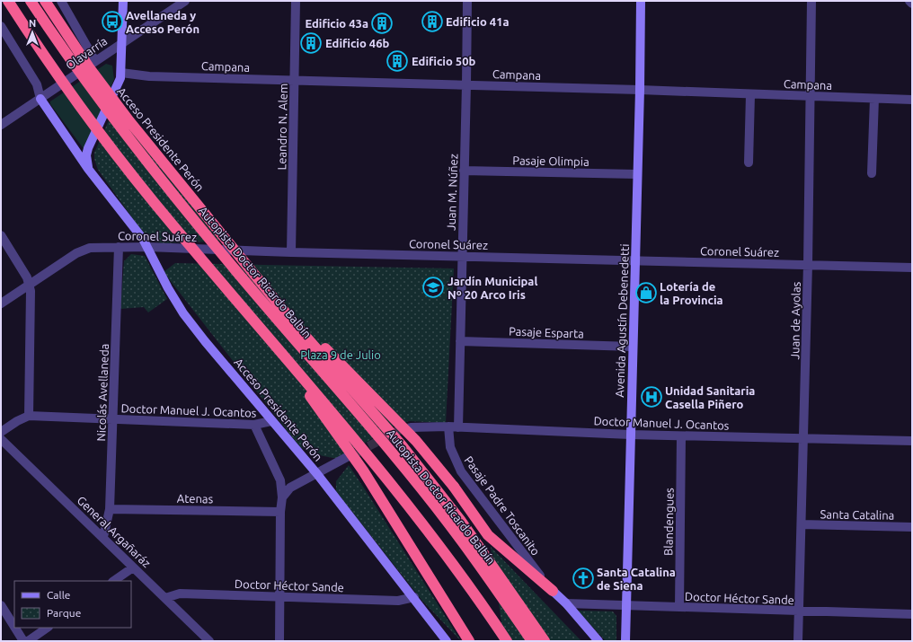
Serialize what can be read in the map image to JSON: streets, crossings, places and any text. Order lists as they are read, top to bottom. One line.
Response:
{"streets":{"highway":["Acceso Presidente Perón","Autopista Doctor Ricardo Balbín"],"main road":["Avenida Agustín Debenedetti"],"street":["Olavarría","Campana","Leandro N. Alem","Pasaje Olimpia","Juan M. Núñez","Coronel Suárez","Juan de Ayolas","Pasaje Esparta","Nicolás Avellaneda","Doctor Manuel J. Ocantos","Atenas","Pasaje Padre Toscanito","Santa Catalina","Blandengues","General Argañaráz","Doctor Héctor Sande"]},"crossings":[["Olavarría","Acceso Presidente Perón"],["Campana","Leandro N. Alem"],["Campana","Juan M. Núñez"],["Campana","Avenida Agustín Debenedetti"],["Campana","Juan de Ayolas"],["Leandro N. Alem","Coronel Suárez"],["Acceso Presidente Perón","Coronel Suárez"],["Acceso Presidente Perón","Doctor Manuel J. Ocantos"],["Acceso Presidente Perón","Doctor Héctor Sande"],["Pasaje Olimpia","Juan M. Núñez"],["Pasaje Olimpia","Avenida Agustín Debenedetti"],["Juan M. Núñez","Coronel Suárez"],["Juan M. Núñez","Pasaje Esparta"],["Juan M. Núñez","Doctor Manuel J. Ocantos"],["Coronel Suárez","Avenida Agustín Debenedetti"],["Coronel Suárez","Juan de Ayolas"],["Coronel Suárez","Nicolás Avellaneda"],["Avenida Agustín Debenedetti","Pasaje Esparta"],["Avenida Agustín Debenedetti","Doctor Manuel J. Ocantos"],["Avenida Agustín Debenedetti","Doctor Héctor Sande"],["Juan de Ayolas","Doctor Manuel J. Ocantos"],["Juan de Ayolas","Santa Catalina"],["Juan de Ayolas","Doctor Héctor Sande"],["Nicolás Avellaneda","Doctor Manuel J. Ocantos"],["Nicolás Avellaneda","Atenas"],["Nicolás Avellaneda","General Argañaráz"],["Doctor Manuel J. Ocantos","Pasaje Padre Toscanito"],["Doctor Manuel J. Ocantos","Blandengues"],["Blandengues","Doctor Héctor Sande"],["General Argañaráz","Doctor Héctor Sande"]],"parks":["Plaza 9 de Julio"],"places":{"bus stop":["Avellaneda y Acceso Perón"],"building":["Edificio 41a","Edificio 43a","Edificio 46b","Edificio 50b"],"school or university":["Jardín Municipal Nº 20 Arco Iris"],"shop":["Lotería de la Provincia"],"hospital":["Unidad Sanitaria Casella Piñero"],"church":["Santa Catalina de Siena"]},"legend":["Calle","Parque"],"north":"top"}
